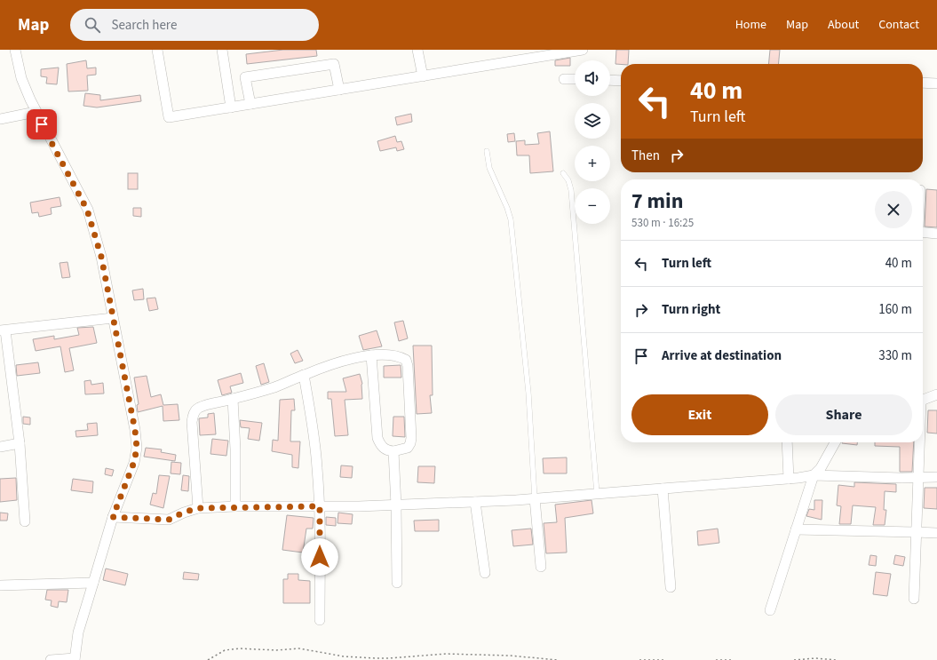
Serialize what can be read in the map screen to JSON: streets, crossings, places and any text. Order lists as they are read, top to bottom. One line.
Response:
{"page":{"header":"Map","search":"Search here","nav":["Home","Map","About","Contact"],"map_buttons":["+","−"],"turn":["40 m","Turn left"],"then":"Then","heading":["7 min","530 m · 16:25"],"list":[{"name":"Turn left","value":"40 m"},{"name":"Turn right","value":"160 m"},{"name":"Arrive at destination","value":"330 m"}],"buttons":["Exit","Share"]}}
